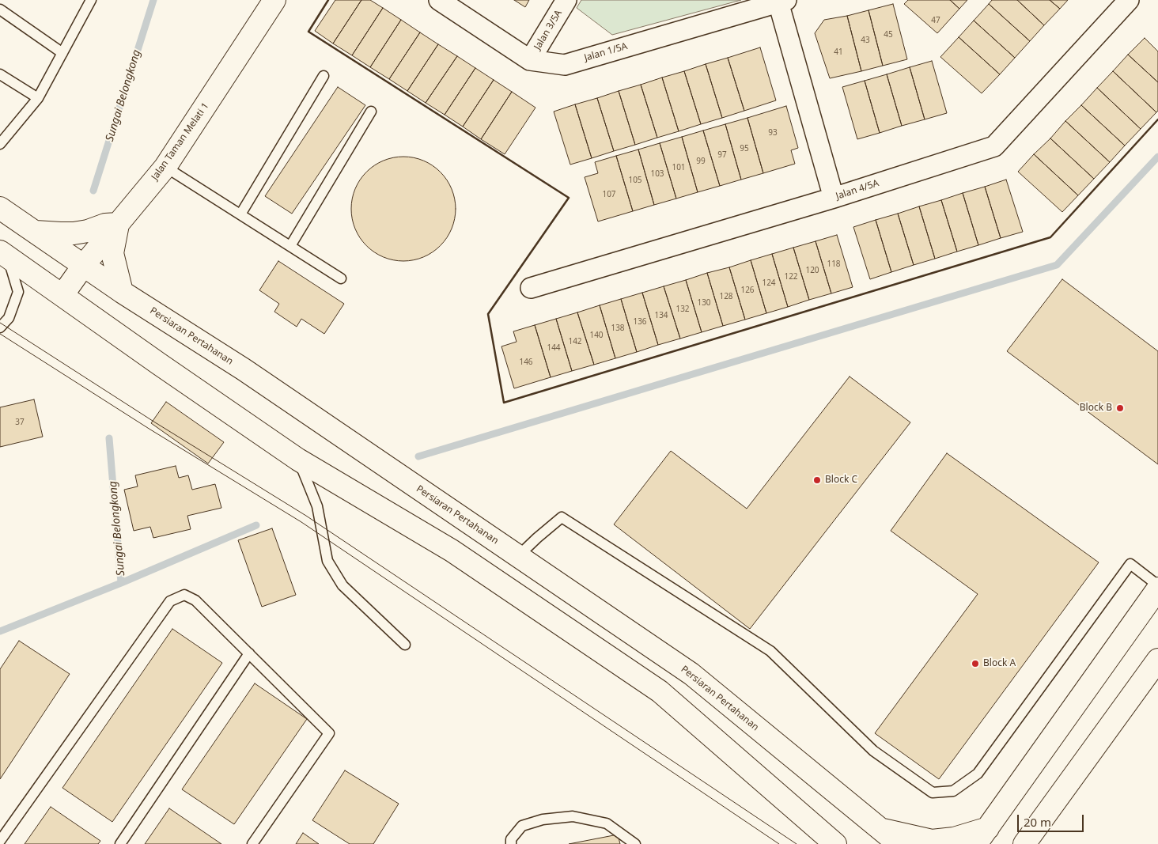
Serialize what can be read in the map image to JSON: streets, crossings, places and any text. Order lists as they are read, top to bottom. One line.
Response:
{"streets":{"main road":["Jalan Taman Melati 1","Persiaran Pertahanan"],"street":["Jalan 3/5A","Jalan 1/5A","Jalan 4/5A"]},"crossings":[["Jalan 3/5A","Jalan 1/5A"],["Jalan Taman Melati 1","Persiaran Pertahanan"]],"water":["Sungai Belongkong"],"places":["Block B","Block C","Block A"],"house_numbers":["47","45","43","41","93","95","97","99","101","103","105","107","118","120","122","124","126","128","130","132","134","136","138","140","142","144","146","37"],"scale_bar":"20 m"}
